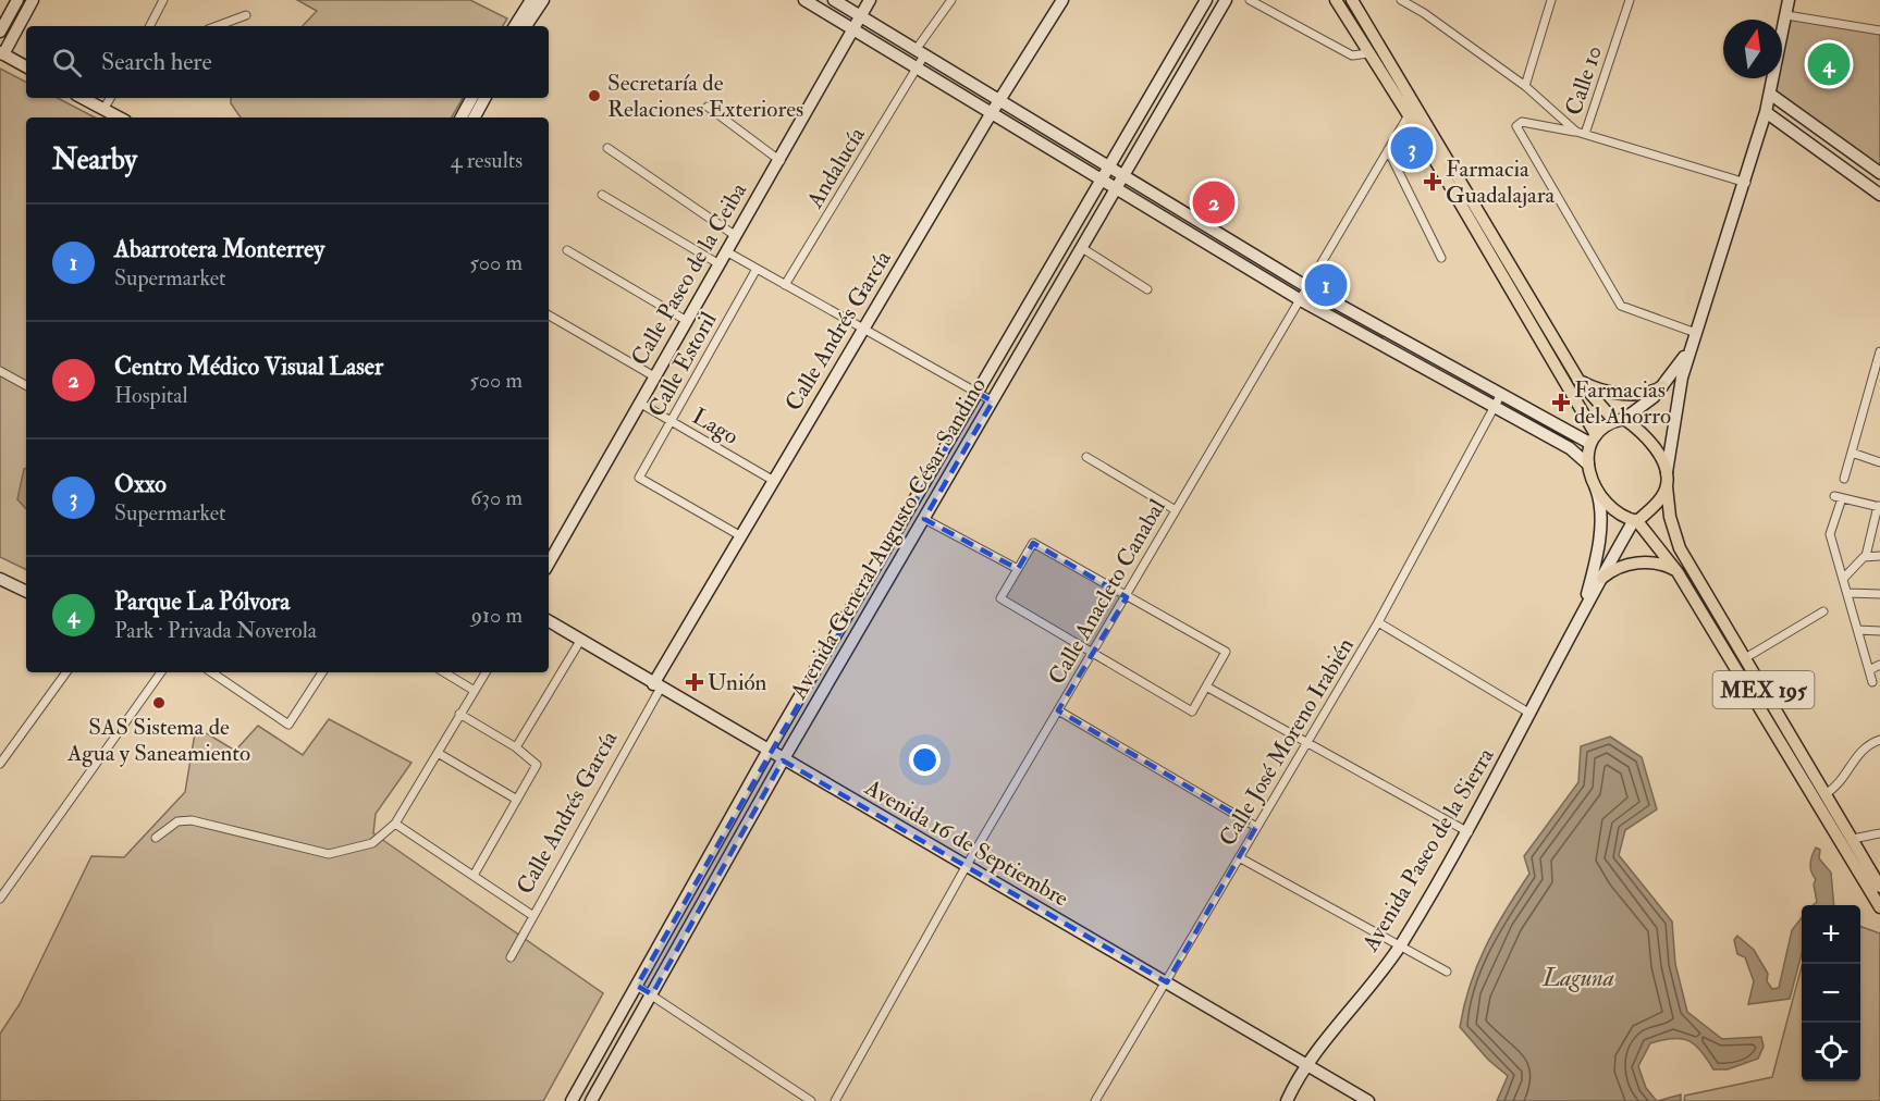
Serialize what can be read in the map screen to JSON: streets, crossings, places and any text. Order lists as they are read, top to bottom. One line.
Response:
{"streets":{"main road":["Calle Paseo de la Ceiba","Calle Andrés García","Avenida General Augusto César Sandino","MEX 195","Avenida 16 de Septiembre","Avenida Paseo de la Sierra"],"street":["Calle 10","Andalucía","Calle Estoril","Lago","Calle Anacleto Canabal","Calle José Moreno Irabién"]},"crossings":[["Calle Paseo de la Ceiba","Lago"],["Calle Andrés García","Calle Estoril"],["Calle Andrés García","Lago"],["Calle Andrés García","Avenida 16 de Septiembre"],["Calle Estoril","Lago"],["Avenida General Augusto César Sandino","Avenida 16 de Septiembre"],["Calle Anacleto Canabal","Avenida 16 de Septiembre"],["MEX 195","Avenida Paseo de la Sierra"],["Calle José Moreno Irabién","Avenida 16 de Septiembre"],["Avenida 16 de Septiembre","Avenida Paseo de la Sierra"]],"water":["Laguna"],"places":{"other":["Secretaría de Relaciones Exteriores","SAS Sistema de Agua y Saneamiento"],"health":["Farmacia Guadalajara","Farmacias del Ahorro","Unión"]},"north":"top","page":{"search":"Search here","pins":["4","3","2","1"],"heading":["Nearby","4 results"],"list":[{"mark":"1","name":"Abarrotera Monterrey","note":"Supermarket","value":"500 m"},{"mark":"2","name":"Centro Médico Visual Laser","note":"Hospital","value":"500 m"},{"mark":"3","name":"Oxxo","note":"Supermarket","value":"630 m"},{"mark":"4","name":"Parque La Pólvora","note":"Park · Privada Noverola","value":"910 m"}],"map_buttons":["+","−"]}}
